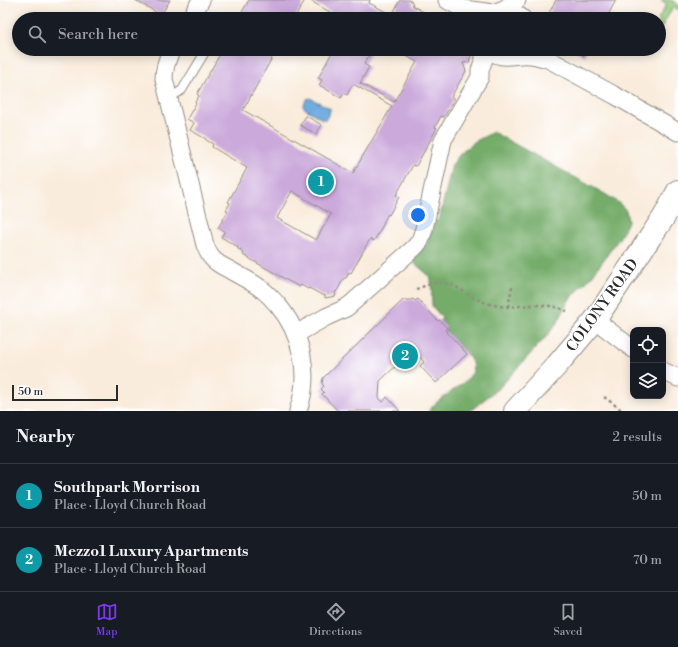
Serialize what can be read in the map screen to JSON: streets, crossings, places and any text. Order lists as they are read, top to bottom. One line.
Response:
{"streets":{"street":["COLONY ROAD"]},"scale_bar":"50 m","page":{"search":"Search here","pins":["1","2"],"scale":"50 m","heading":["Nearby","2 results"],"list":[{"mark":"1","name":"Southpark Morrison","note":"Place · Lloyd Church Road","value":"50 m"},{"mark":"2","name":"Mezzo1 Luxury Apartments","note":"Place · Lloyd Church Road","value":"70 m"}],"nav":["Map","Directions","Saved"]}}
